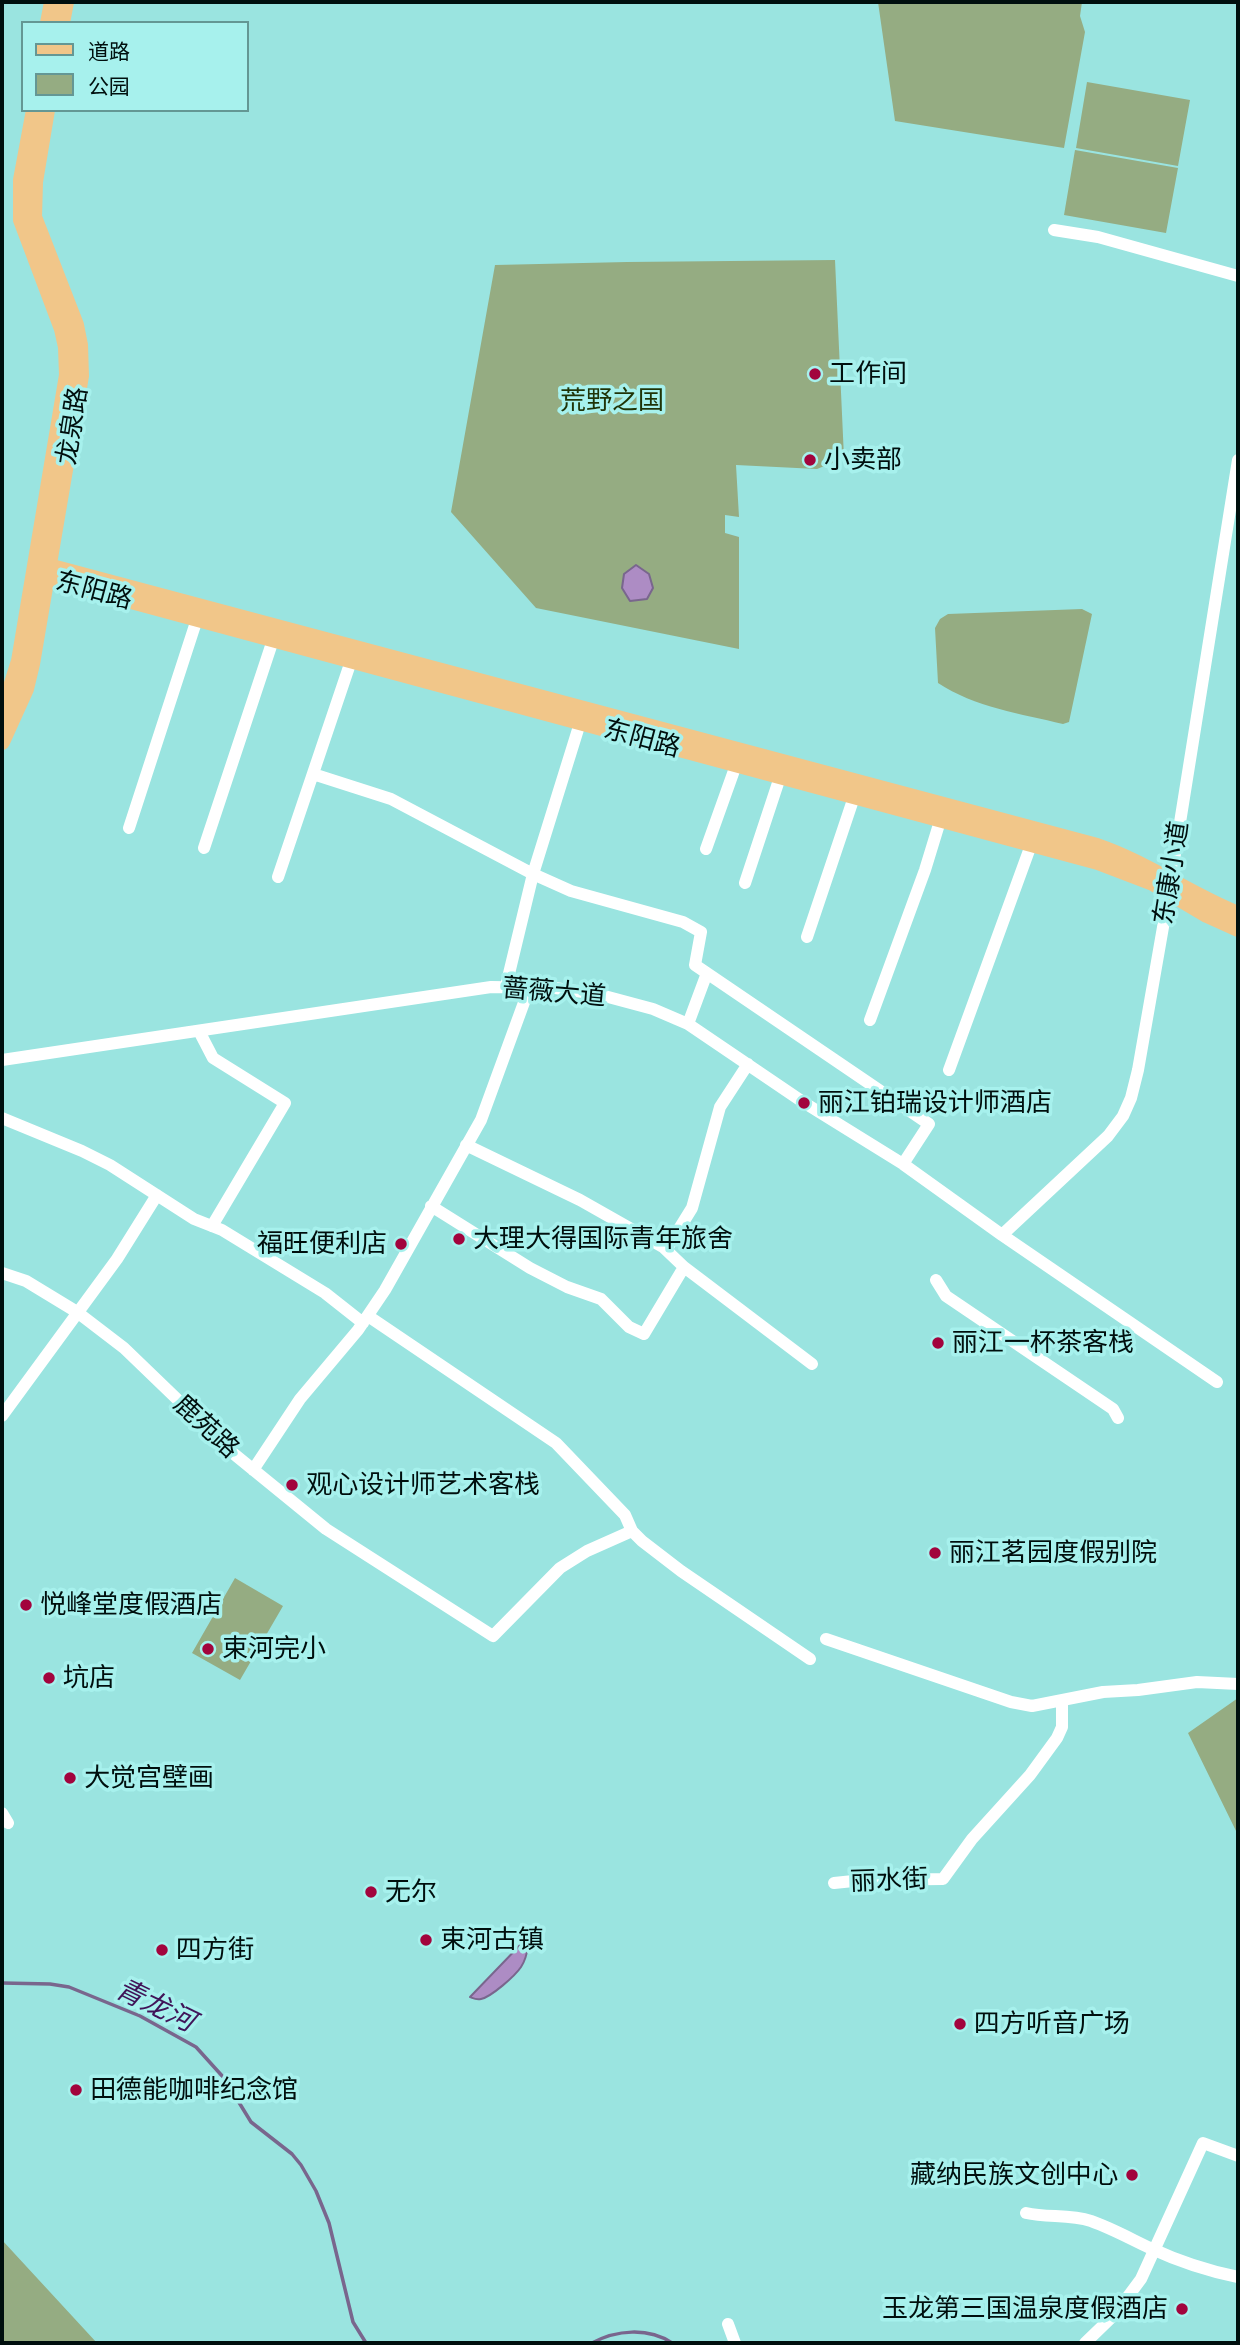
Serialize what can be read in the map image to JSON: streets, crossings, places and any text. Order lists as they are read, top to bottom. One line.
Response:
{"streets":{"main road":["龙泉路","东阳路"],"street":["东康小道","蔷薇大道","鹿苑路","丽水街"]},"crossings":[["龙泉路","东阳路"],["东阳路","东康小道"],["东康小道","蔷薇大道"]],"water":["青龙河"],"parks":["荒野之国"],"places":["工作间","小卖部","丽江铂瑞设计师酒店","大理大得国际青年旅舍","福旺便利店","丽江一杯茶客栈","观心设计师艺术客栈","丽江茗园度假别院","悦峰堂度假酒店","束河完小","坑店","大觉宫壁画","无尔","束河古镇","四方街","四方听音广场","田德能咖啡纪念馆","藏纳民族文创中心","玉龙第三国温泉度假酒店"],"legend":["道路","公园"]}
